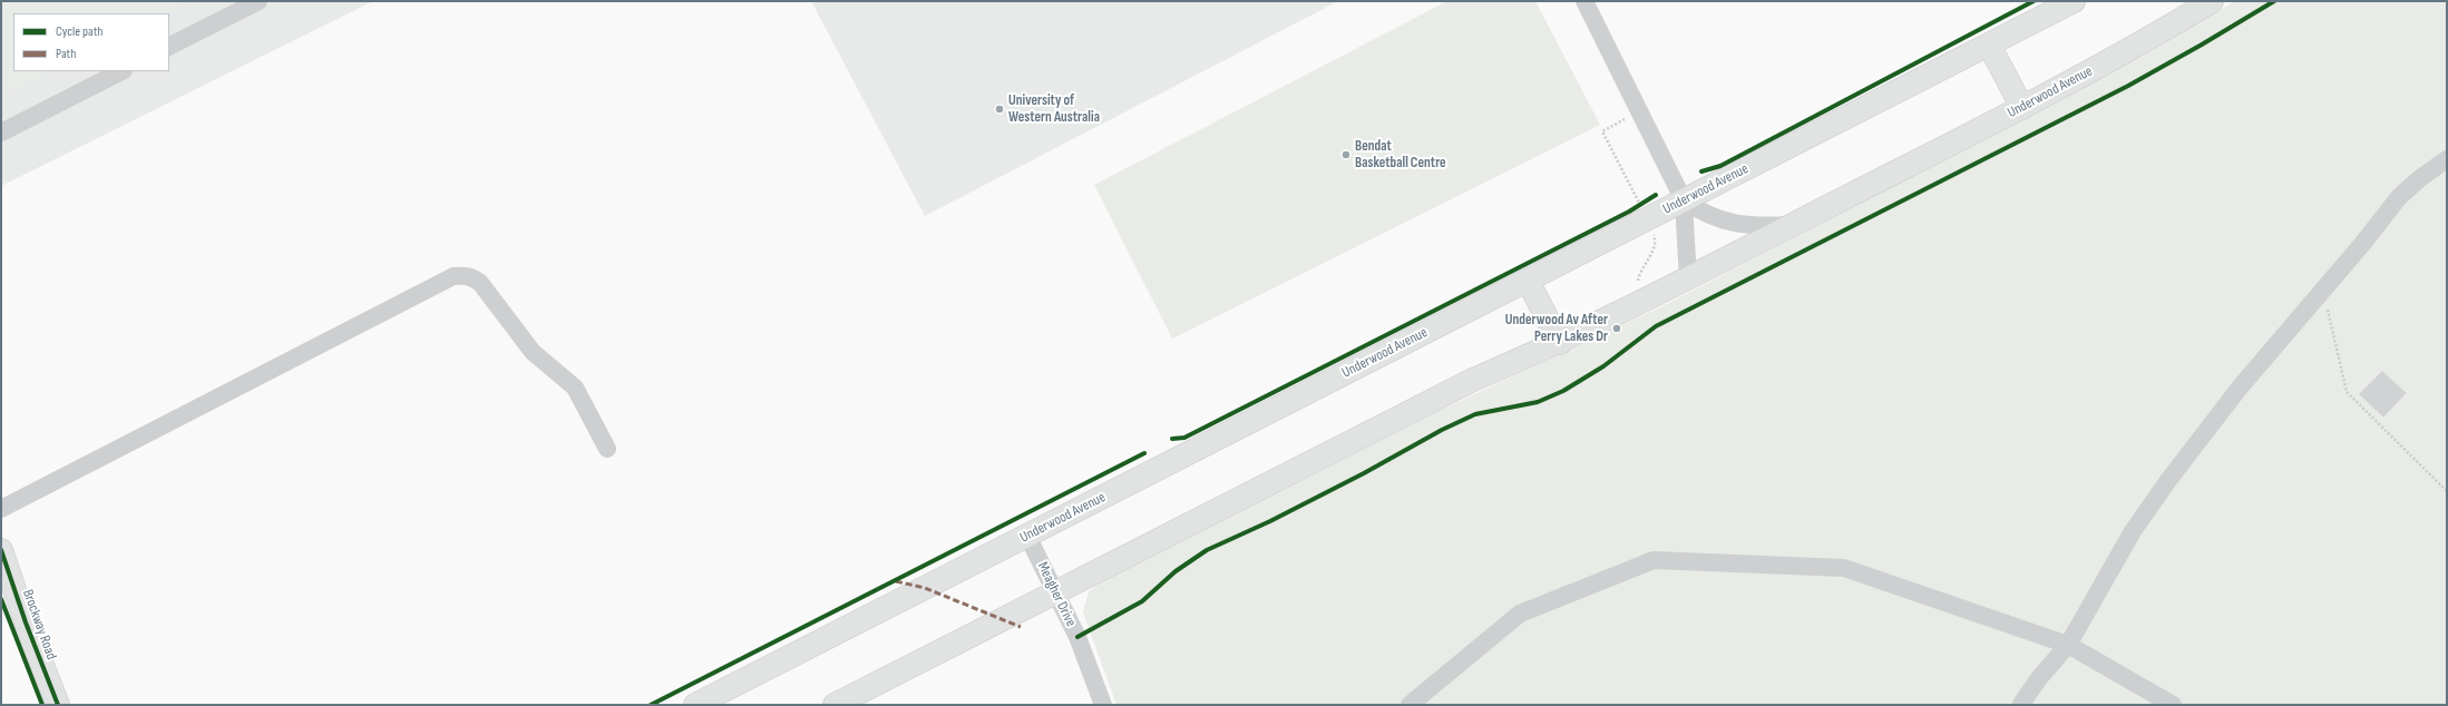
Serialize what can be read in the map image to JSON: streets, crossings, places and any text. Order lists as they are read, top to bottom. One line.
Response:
{"streets":{"main road":["Underwood Avenue","Brockway Road"],"street":["Meagher Drive"]},"crossings":[["Underwood Avenue","Meagher Drive"]],"places":["University of Western Australia","Bendat Basketball Centre","Underwood Av After Perry Lakes Dr"],"legend":["Cycle path","Path"]}
